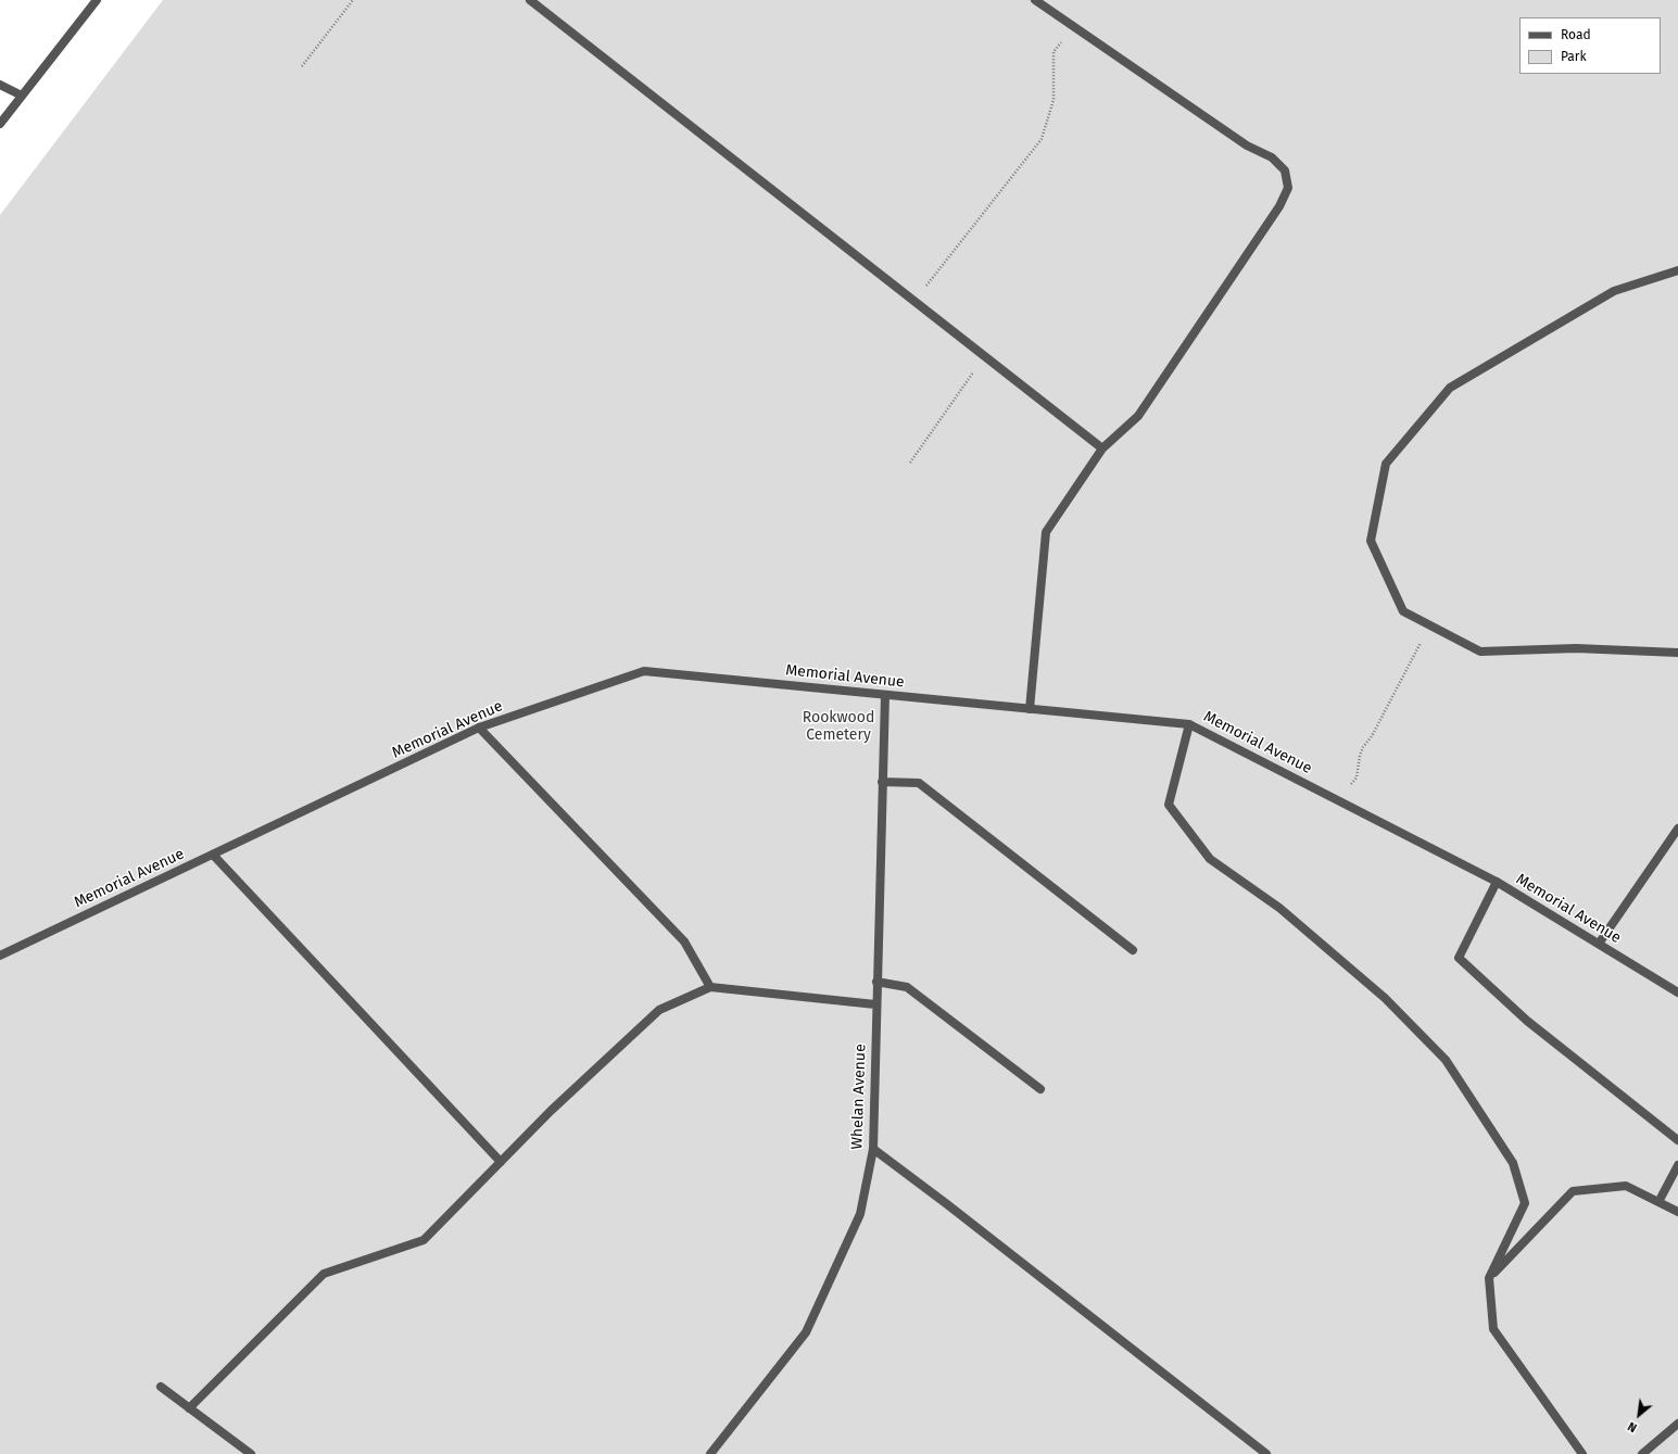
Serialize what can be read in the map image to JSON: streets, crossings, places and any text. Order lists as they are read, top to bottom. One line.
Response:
{"streets":{"street":["Memorial Avenue","Whelan Avenue"]},"crossings":[["Memorial Avenue","Whelan Avenue"]],"parks":["Rookwood Cemetery"],"legend":["Road","Park"],"north":"bottom left"}
